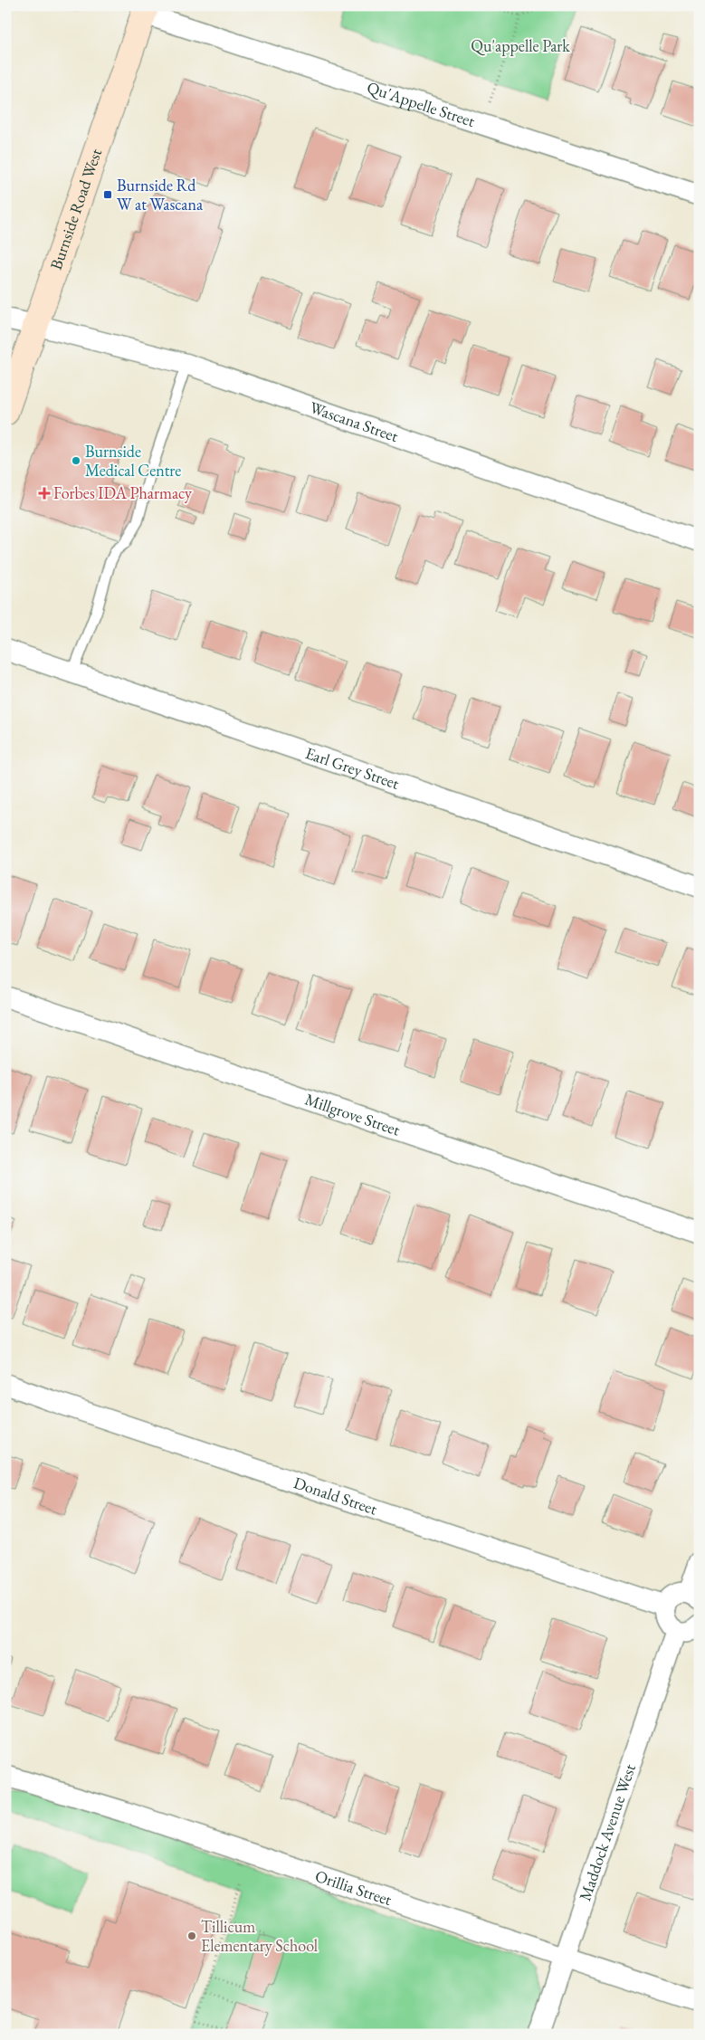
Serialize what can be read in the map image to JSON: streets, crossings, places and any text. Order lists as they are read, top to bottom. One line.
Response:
{"streets":{"main road":["Burnside Road West"],"street":["Qu'Appelle Street","Wascana Street","Earl Grey Street","Millgrove Street","Donald Street","Maddock Avenue West","Orillia Street"]},"crossings":[["Qu'Appelle Street","Burnside Road West"],["Burnside Road West","Wascana Street"],["Maddock Avenue West","Orillia Street"]],"parks":["Qu'appelle Park"],"places":{"transit":["Burnside Rd W at Wascana"],"other":["Burnside Medical Centre","Tillicum Elementary School"],"health":["Forbes IDA Pharmacy"]}}
